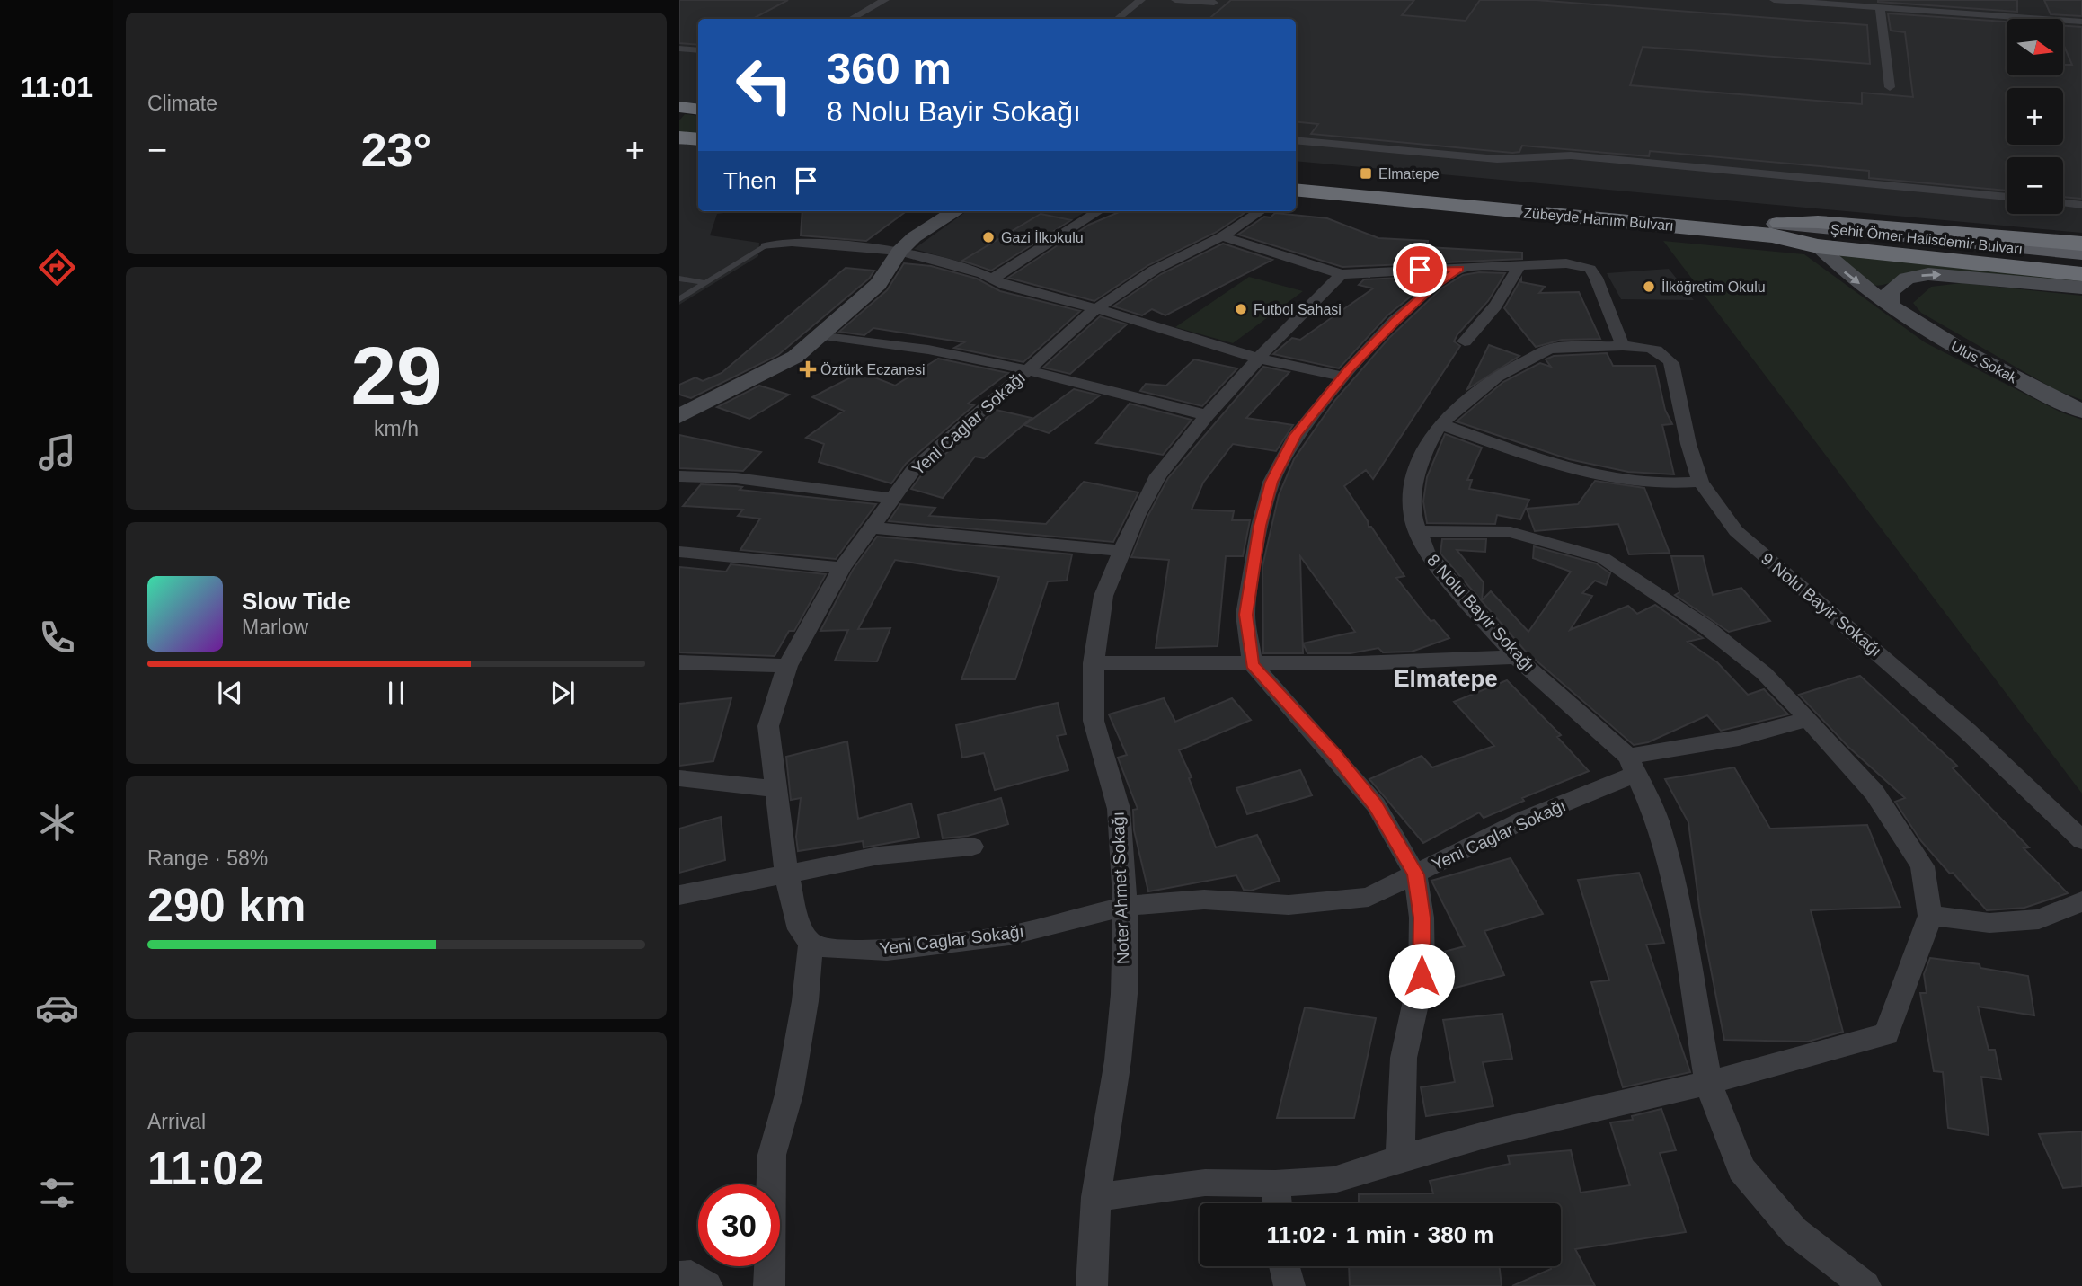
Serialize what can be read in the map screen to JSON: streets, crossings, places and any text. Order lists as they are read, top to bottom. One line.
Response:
{"streets":{"highway":["Zübeyde Hanım Bulvarı"],"main road":["Şehit Ömer Halisdemir Bulvarı"],"street":["Ulus Sokak","Yeni Caglar Sokağı","9 Nolu Bayir Sokağı","8 Nolu Bayir Sokağı","Noter Ahmet Sokağı"]},"crossings":[["Zübeyde Hanım Bulvarı","Şehit Ömer Halisdemir Bulvarı"],["Yeni Caglar Sokağı","8 Nolu Bayir Sokağı"],["Yeni Caglar Sokağı","Noter Ahmet Sokağı"],["9 Nolu Bayir Sokağı","8 Nolu Bayir Sokağı"]],"districts":["Elmatepe"],"places":{"transit":["Elmatepe"],"other":["Gazi İlkokulu","İlköğretim Okulu","Futbol Sahasi"],"health":["Öztürk Eczanesi"]},"north":"right","page":{"tabs":"11:01","tile":["Climate",["29","km/h"],["Range · 58%","290 km"],["Arrival","11:02"]],"map_buttons":["+","−"],"turn":["360 m","8 Nolu Bayir Sokağı"],"heat":["−","23°","+"],"then":"Then","song":["Slow Tide","Marlow"],"limit":"30","trip":"11:02 · 1 min · 380 m"}}
